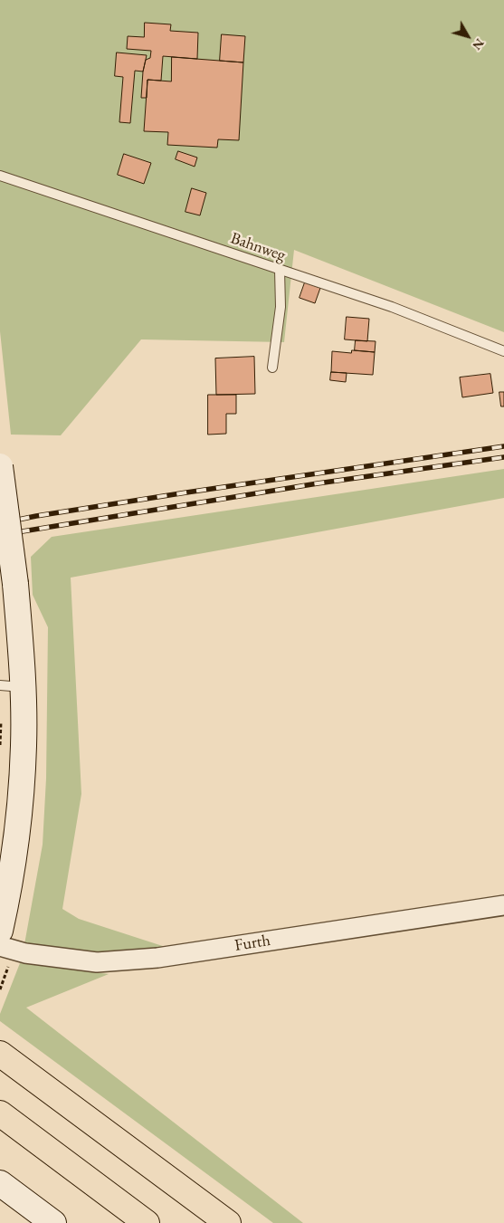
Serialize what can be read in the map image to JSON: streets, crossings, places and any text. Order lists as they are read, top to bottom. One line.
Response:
{"streets":{"street":["Furth"],"lane":["Bahnweg"]},"north":"bottom right"}
